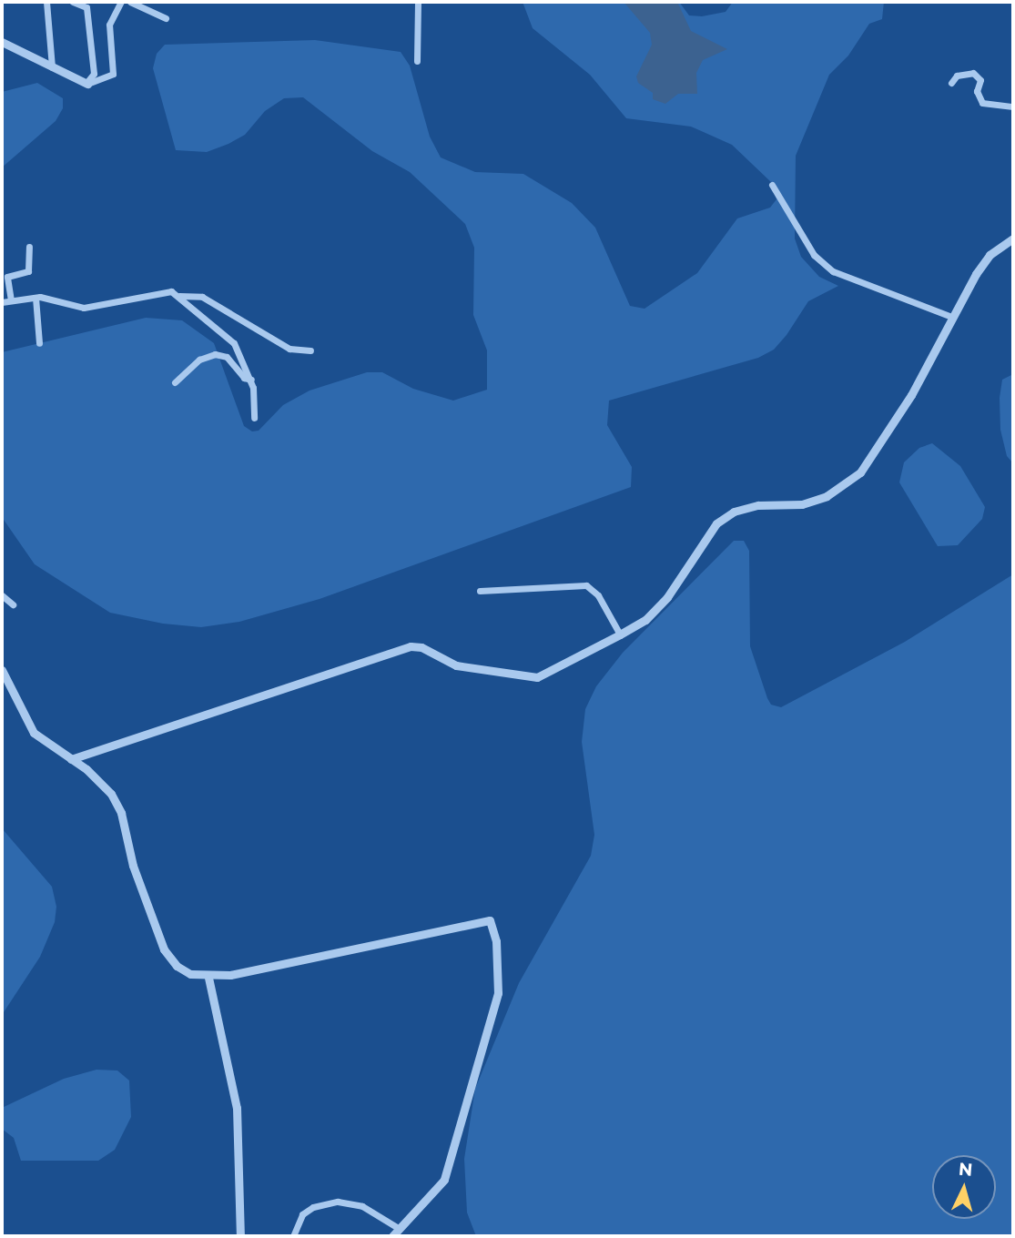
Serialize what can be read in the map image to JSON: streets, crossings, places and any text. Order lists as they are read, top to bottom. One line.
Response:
{"north":"top"}
